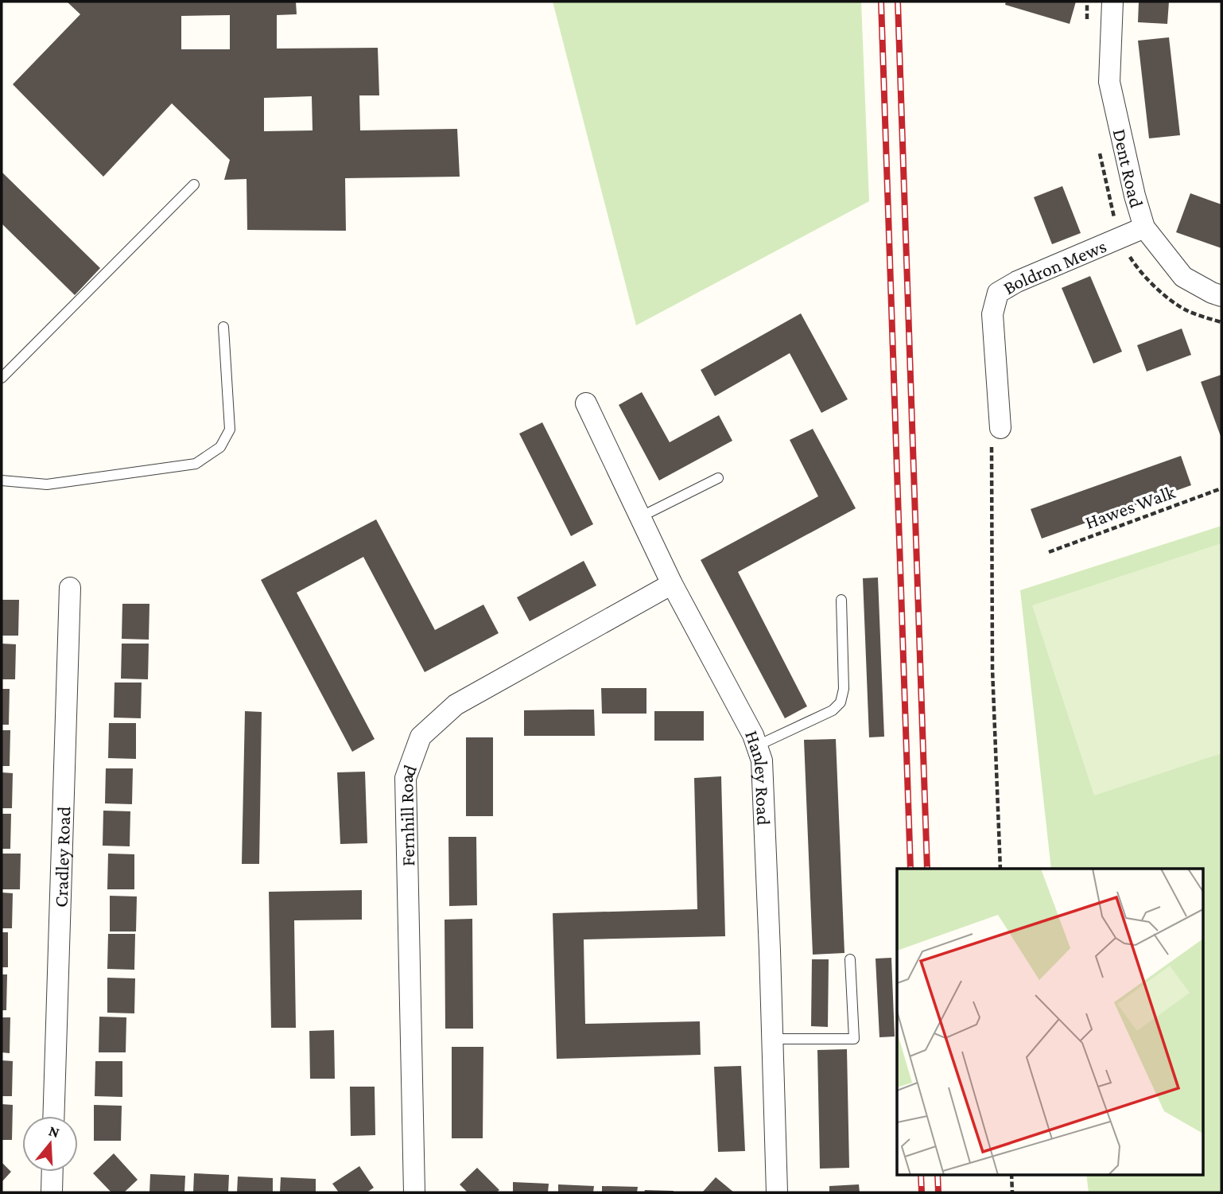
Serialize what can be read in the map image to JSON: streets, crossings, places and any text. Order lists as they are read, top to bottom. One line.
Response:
{"streets":{"street":["Dent Road","Boldron Mews","Hanley Road","Fernhill Road","Cradley Road"],"path":["Hawes Walk"]},"crossings":[["Dent Road","Boldron Mews"],["Hanley Road","Fernhill Road"]],"north":"top"}
